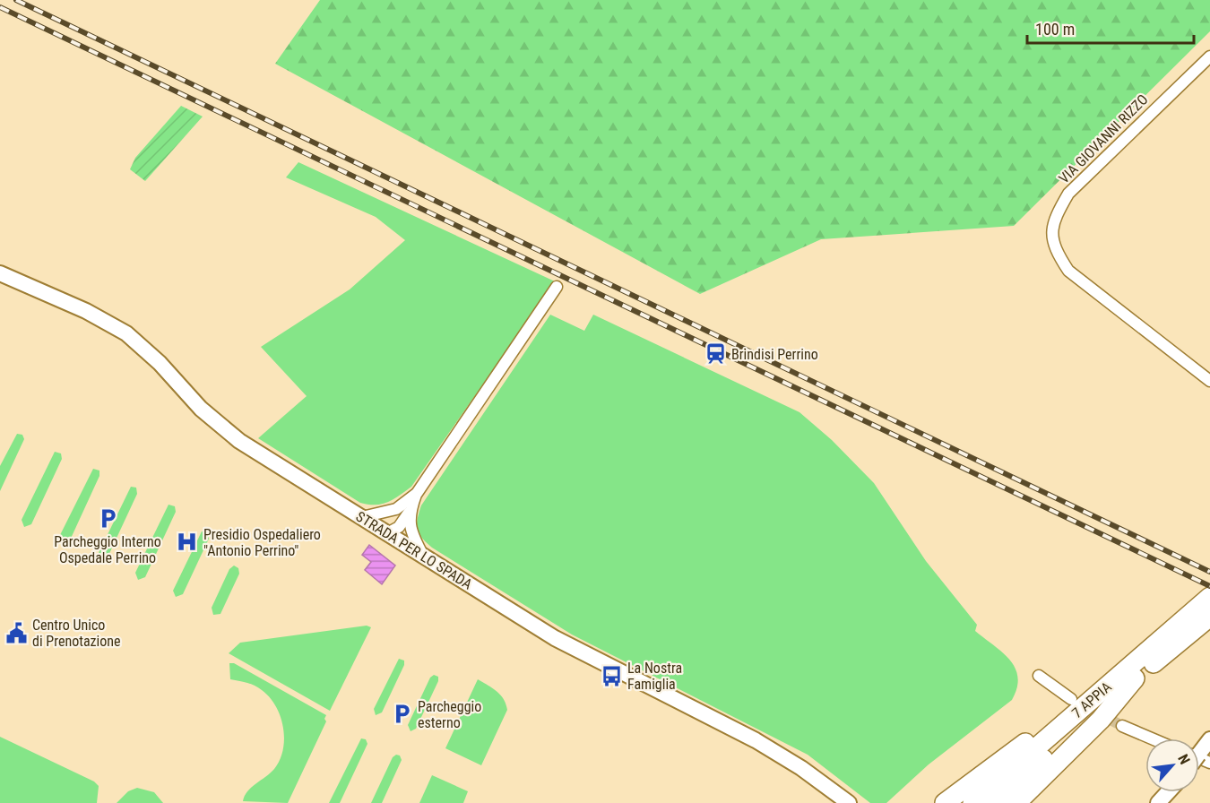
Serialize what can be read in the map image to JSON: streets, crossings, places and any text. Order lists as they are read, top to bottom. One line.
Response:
{"streets":{"highway":["7 APPIA"],"street":["VIA GIOVANNI RIZZO","STRADA PER LO SPADA"]},"places":{"station":["Brindisi Perrino"],"parking":["Parcheggio Interno Ospedale Perrino","Parcheggio esterno"],"hospital":["Presidio Ospedaliero \"Antonio Perrino\""],"public building":["Centro Unico di Prenotazione"],"bus stop":["La Nostra Famiglia"]},"scale_bar":"100 m","north":"top right"}
